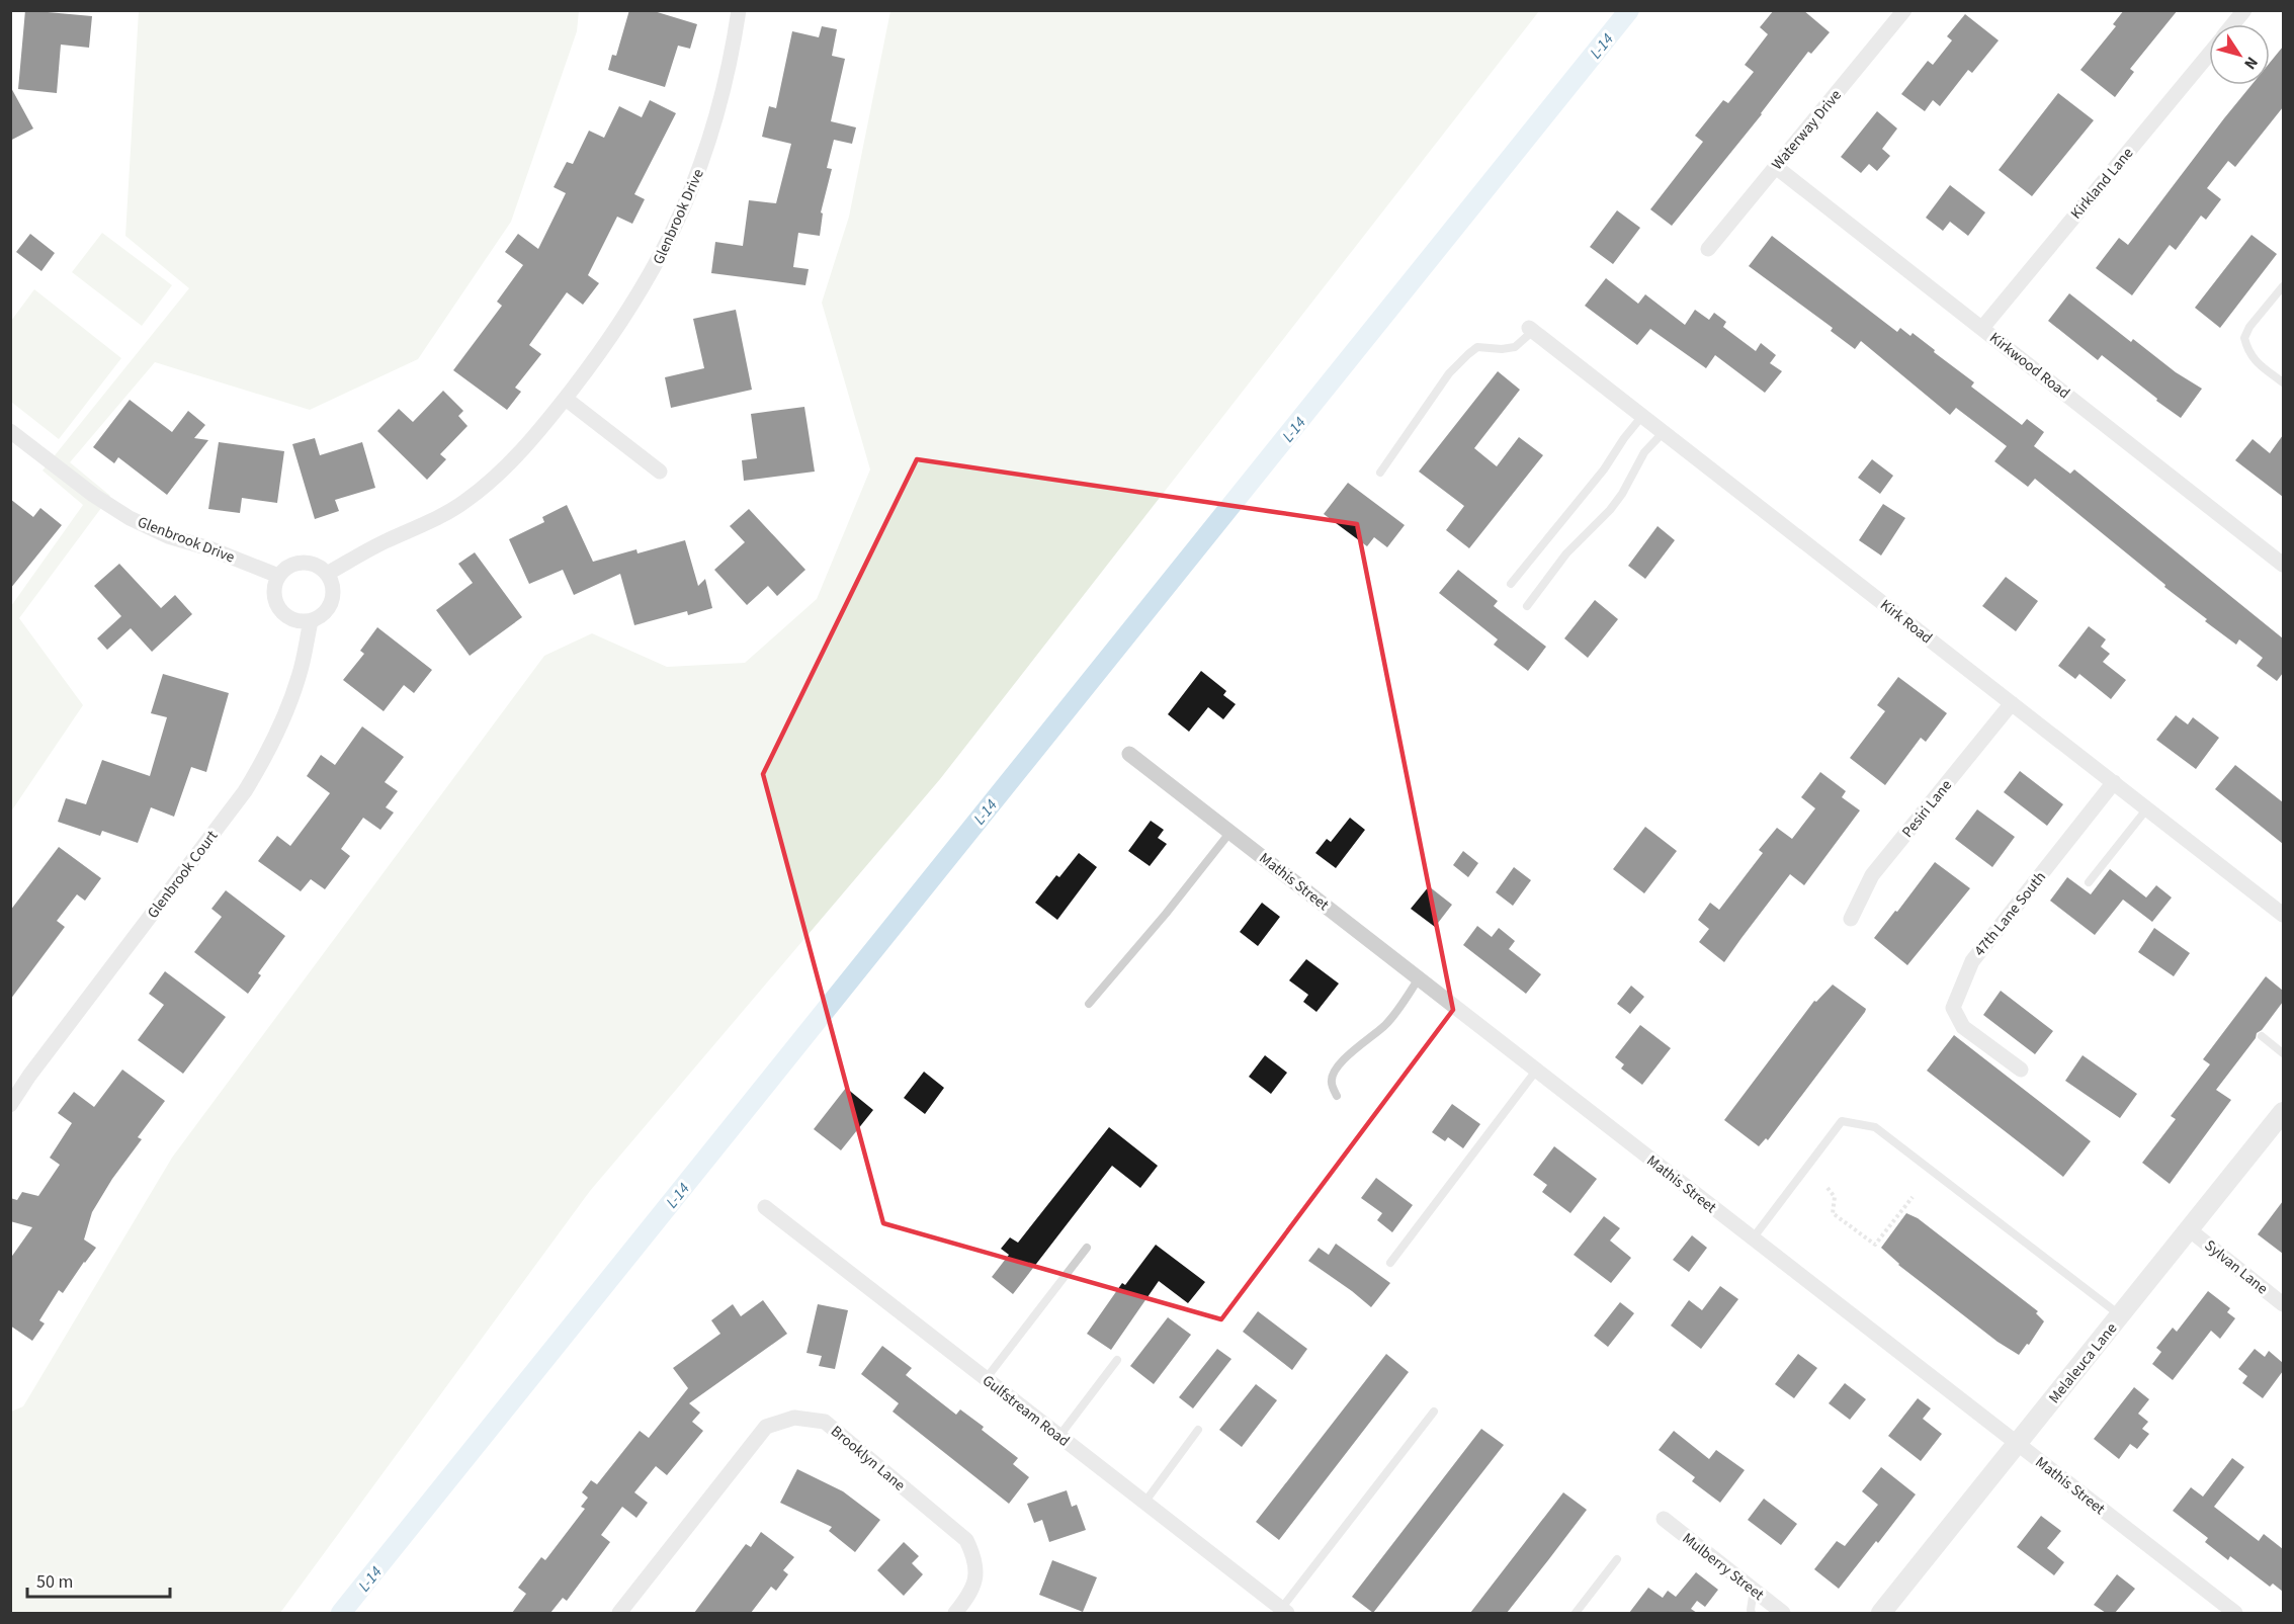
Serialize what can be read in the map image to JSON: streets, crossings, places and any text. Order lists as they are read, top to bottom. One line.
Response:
{"streets":{"street":["Waterway Drive","Kirkland Lane","Glenbrook Drive","Kirkwood Road","Kirk Road","Pesiri Lane","Glenbrook Court","Mathis Street","47th Lane South","Sylvan Lane","Melaleuca Lane","Gulfstream Road","Brooklyn Lane","Mulberry Street"]},"crossings":[["Waterway Drive","Kirkwood Road"],["Kirkland Lane","Kirkwood Road"],["Glenbrook Drive","Glenbrook Court"],["Kirk Road","Pesiri Lane"],["Kirk Road","47th Lane South"],["Mathis Street","Melaleuca Lane"],["Sylvan Lane","Melaleuca Lane"]],"water":["L-14"],"scale_bar":"50 m","north":"bottom right"}
